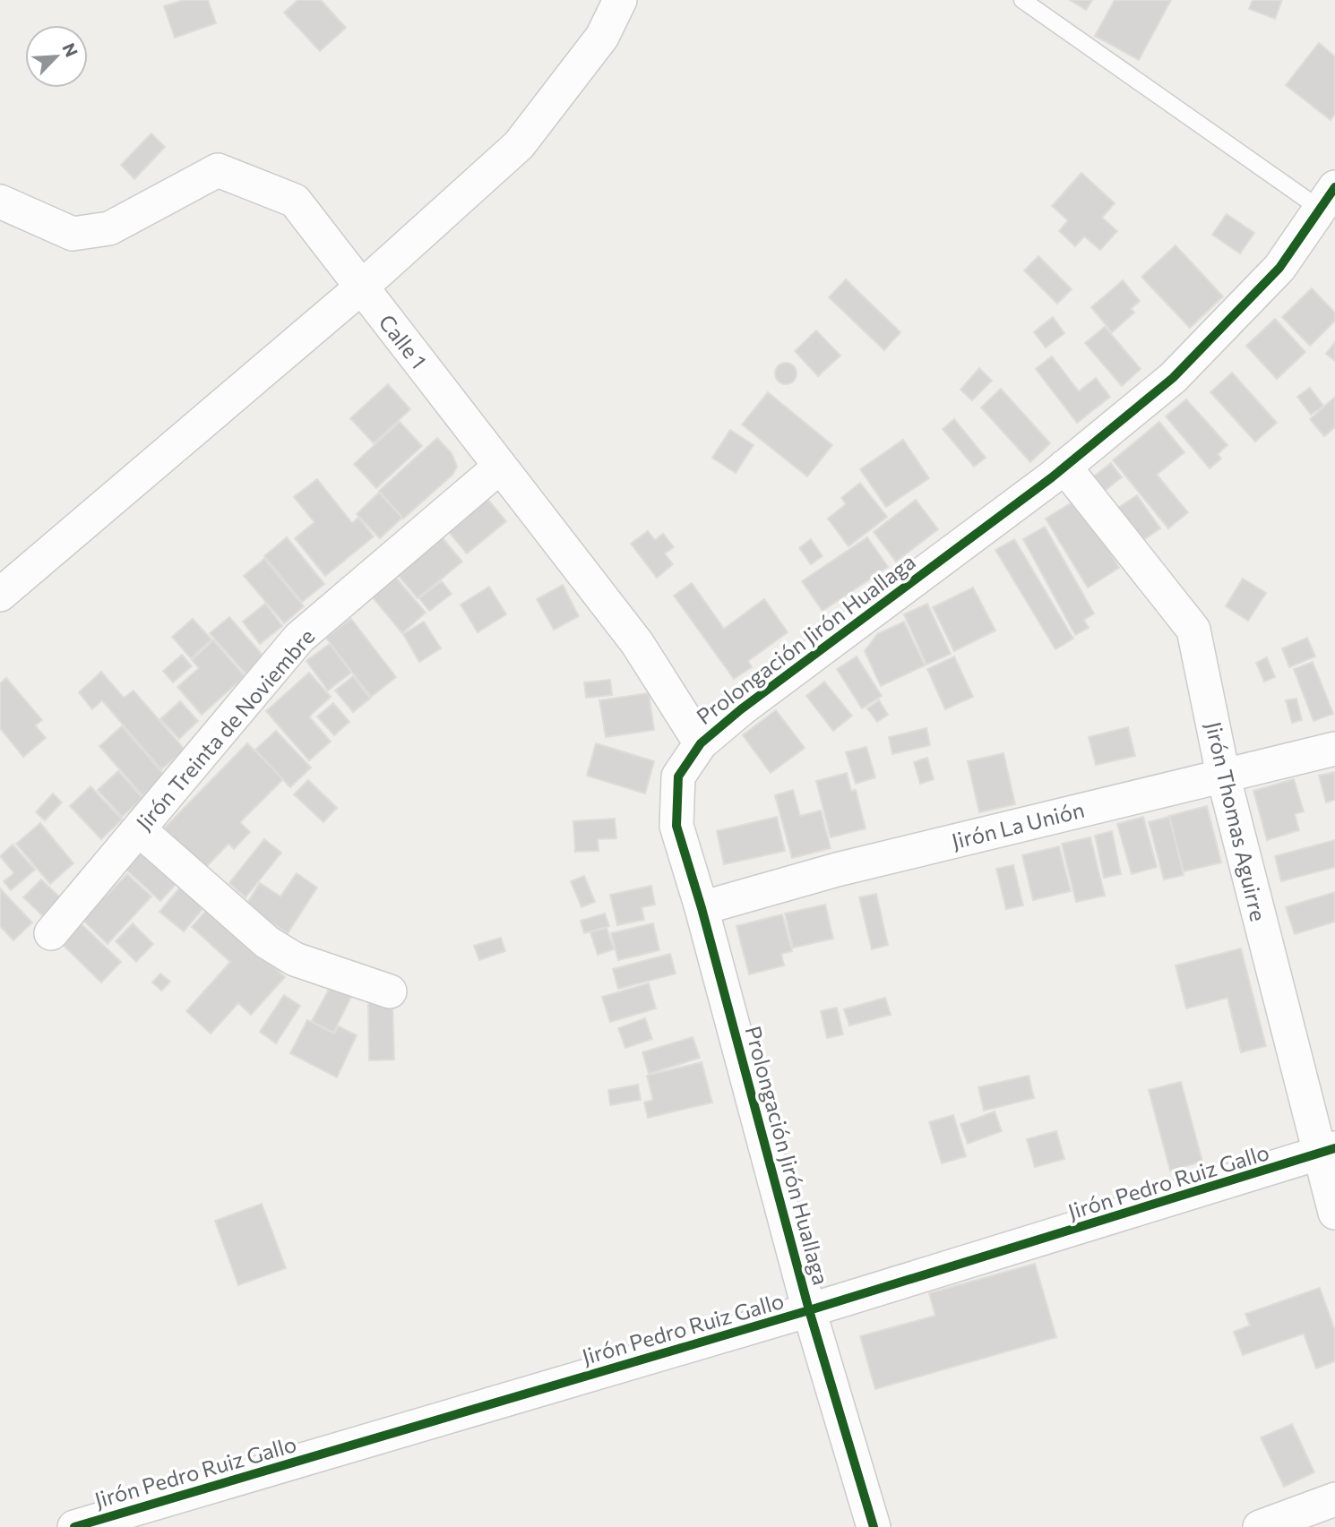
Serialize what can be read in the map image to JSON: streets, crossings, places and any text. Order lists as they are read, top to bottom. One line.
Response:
{"streets":{"street":["Calle 1","Prolongación Jirón Huallaga","Jirón Treinta de Noviembre","Jirón Thomas Aguirre","Jirón La Unión","Jirón Pedro Ruiz Gallo"]},"crossings":[["Calle 1","Prolongación Jirón Huallaga"],["Calle 1","Jirón Treinta de Noviembre"],["Prolongación Jirón Huallaga","Jirón Thomas Aguirre"],["Prolongación Jirón Huallaga","Jirón La Unión"],["Prolongación Jirón Huallaga","Jirón Pedro Ruiz Gallo"],["Jirón Thomas Aguirre","Jirón La Unión"],["Jirón Thomas Aguirre","Jirón Pedro Ruiz Gallo"]],"north":"top right"}
